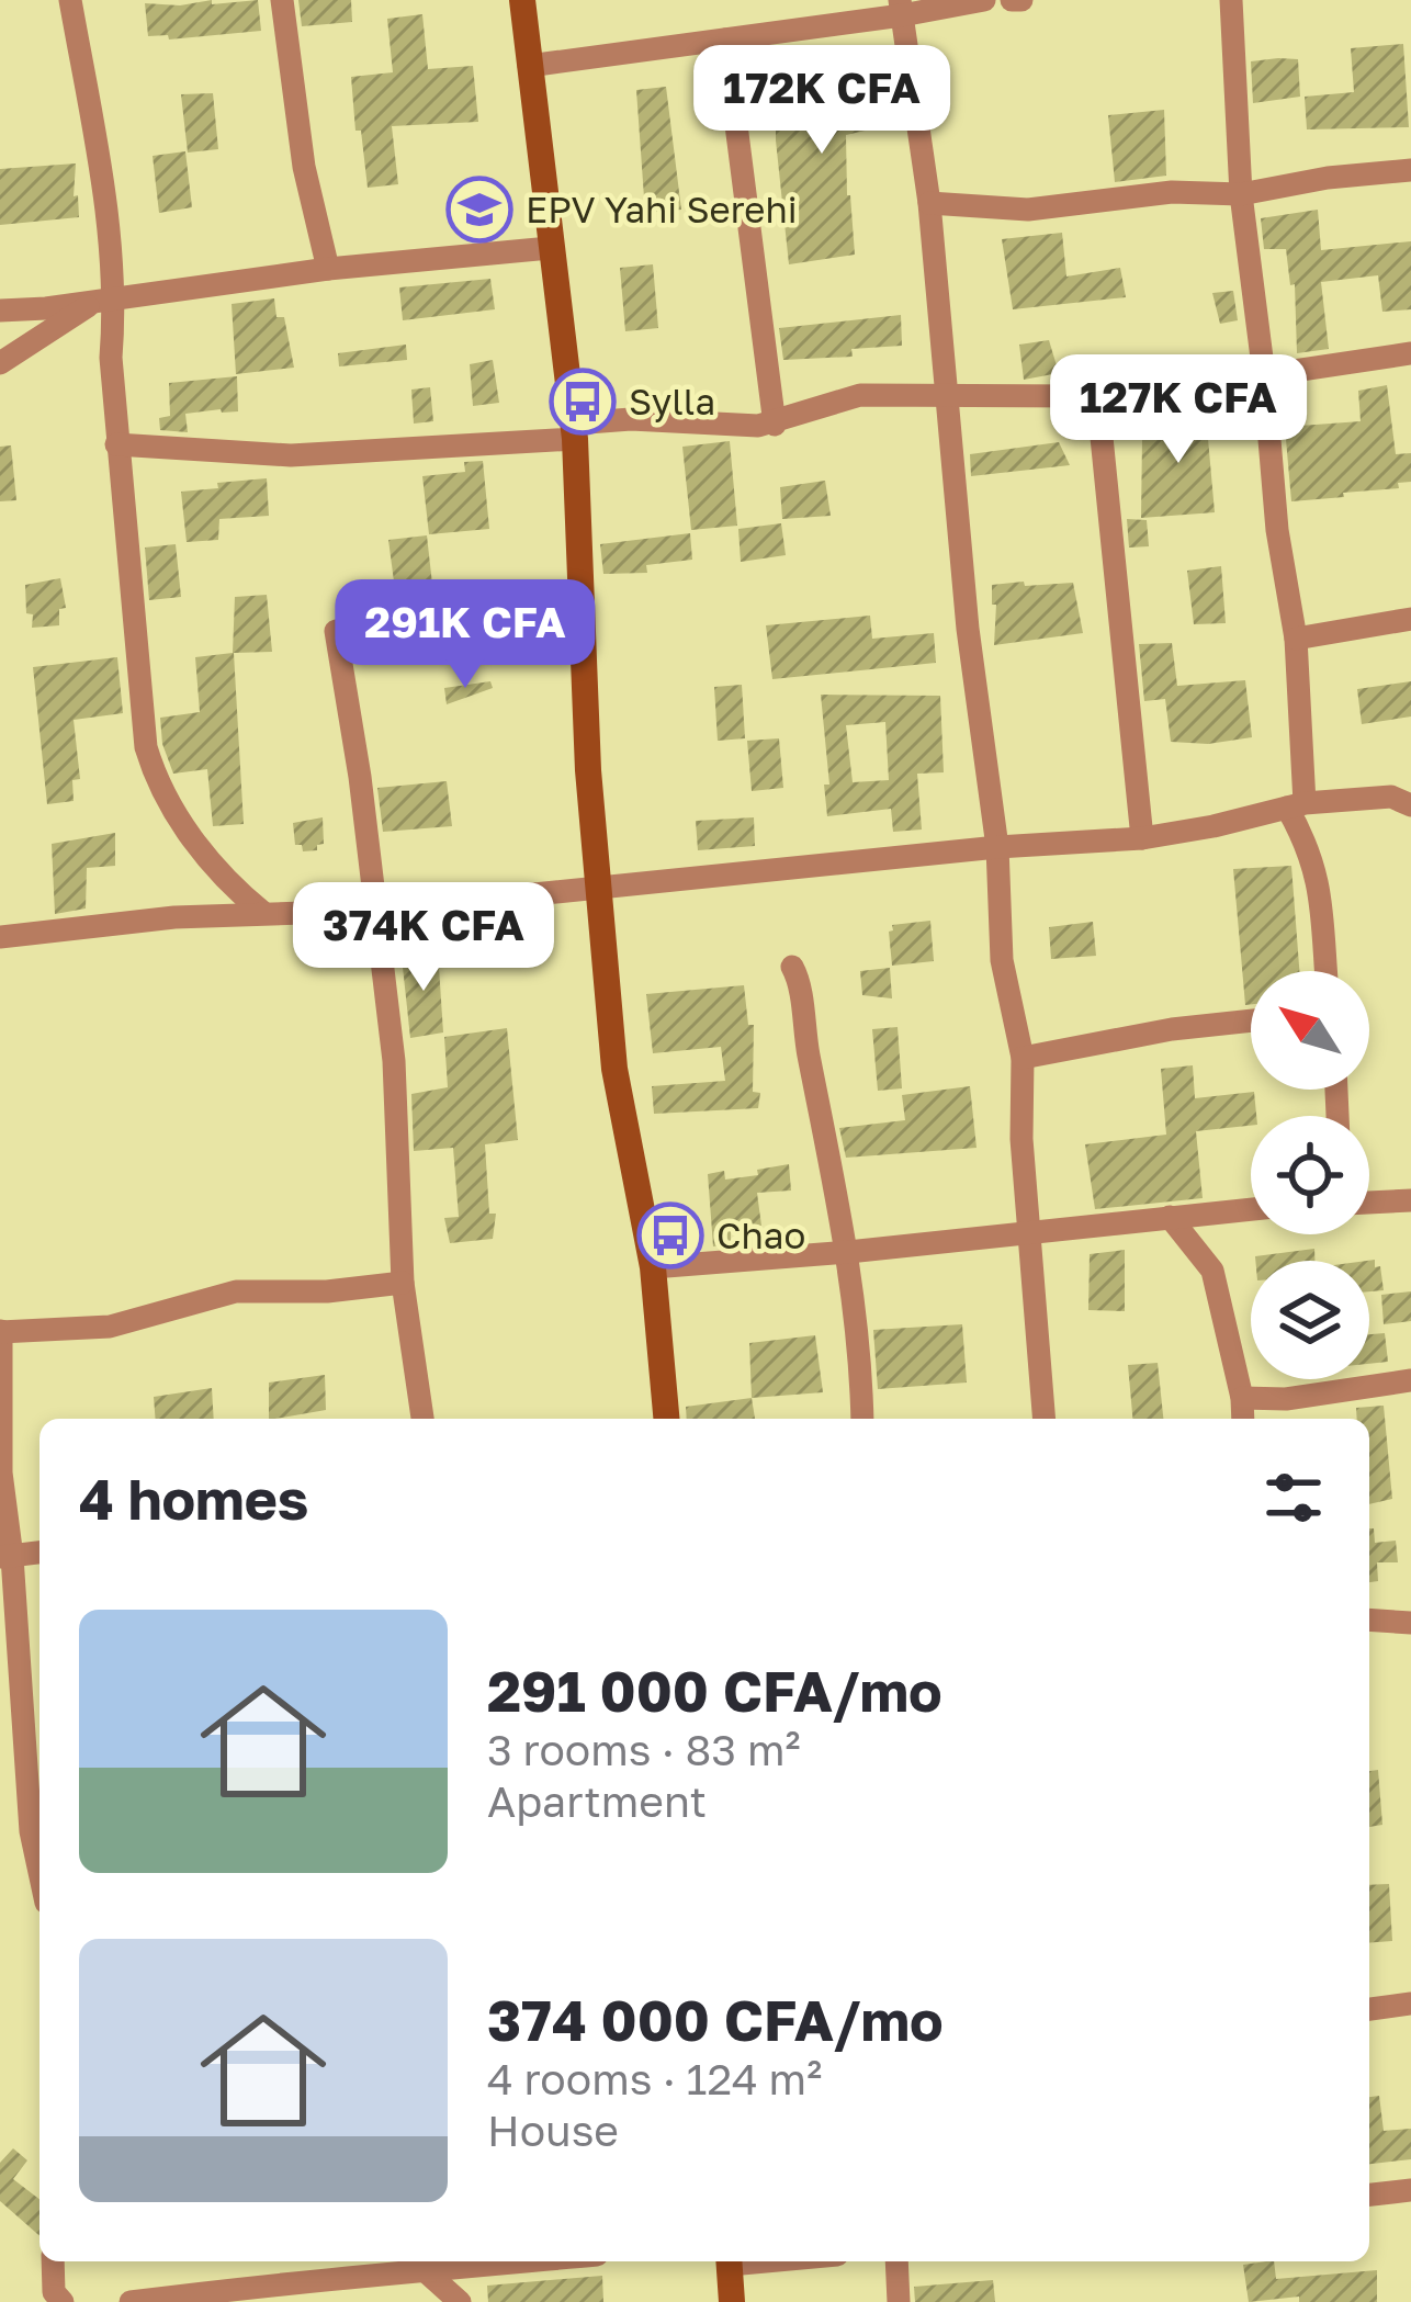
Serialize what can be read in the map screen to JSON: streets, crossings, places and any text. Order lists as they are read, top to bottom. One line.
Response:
{"places":{"school or university":["EPV Yahi Serehi"],"bus stop":["Sylla","Chao"]},"north":"top left","page":{"price":["172K CFA","127K CFA","291K CFA","374K CFA"],"heading":"4 homes","list":[{"name":"291 000 CFA/mo","note":"3 rooms · 83 m² · Apartment"},{"name":"374 000 CFA/mo","note":"4 rooms · 124 m² · House"}]}}
